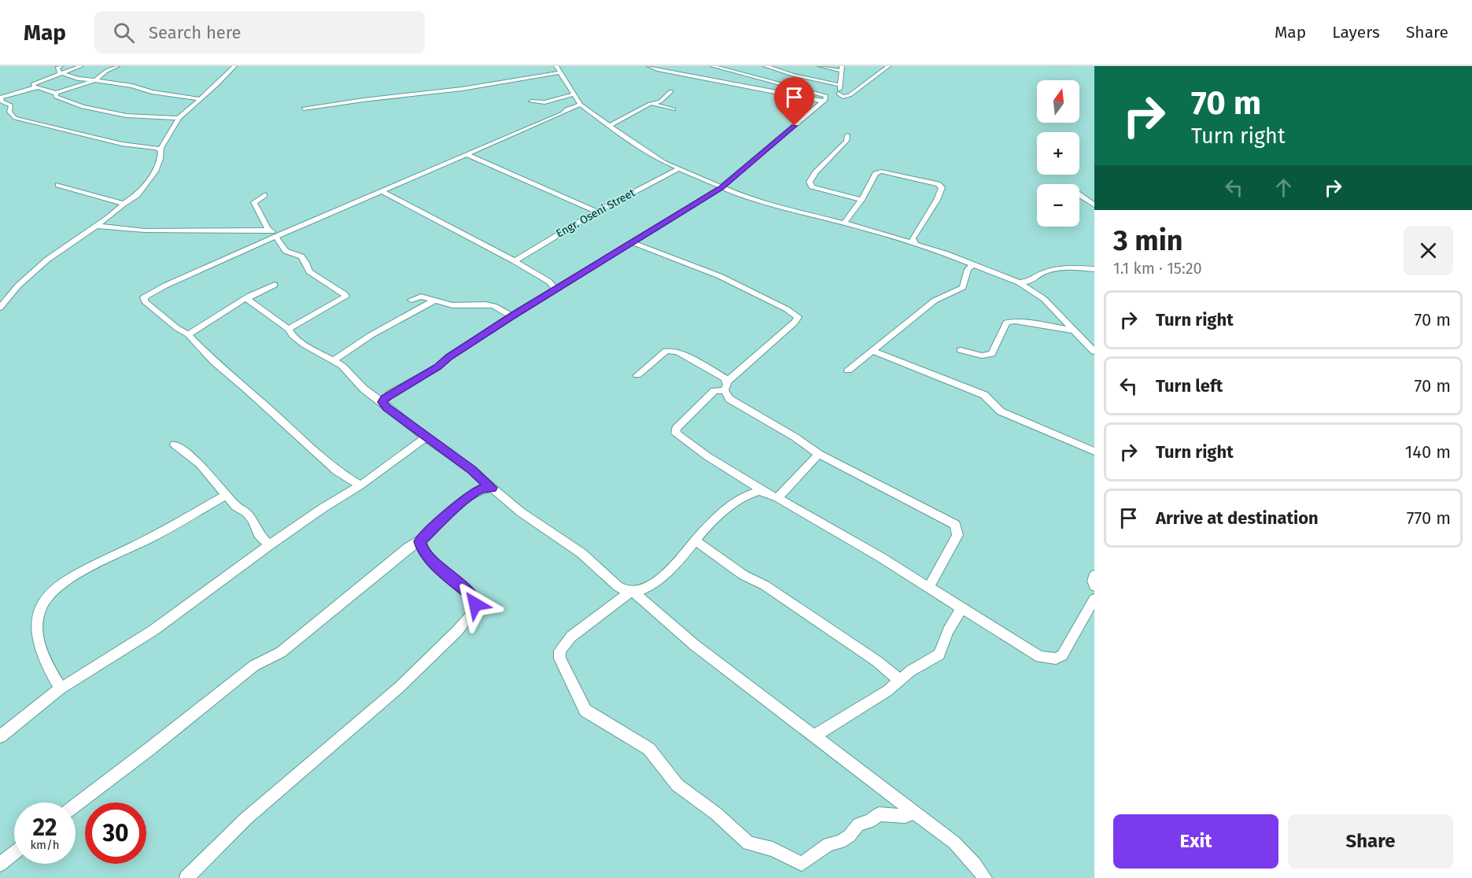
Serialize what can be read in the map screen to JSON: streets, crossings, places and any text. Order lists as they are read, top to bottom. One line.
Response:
{"streets":{"street":["Engr. Oseni Street"]},"north":"top","page":{"header":"Map","search":"Search here","nav":["Map","Layers","Share"],"turn":["70 m","Turn right"],"map_buttons":["+","−"],"heading":["3 min","1.1 km · 15:20"],"list":[{"name":"Turn right","value":"70 m"},{"name":"Turn left","value":"70 m"},{"name":"Turn right","value":"140 m"},{"name":"Arrive at destination","value":"770 m"}],"speed":"22 km/h","limit":"30","buttons":["Exit","Share"]}}
